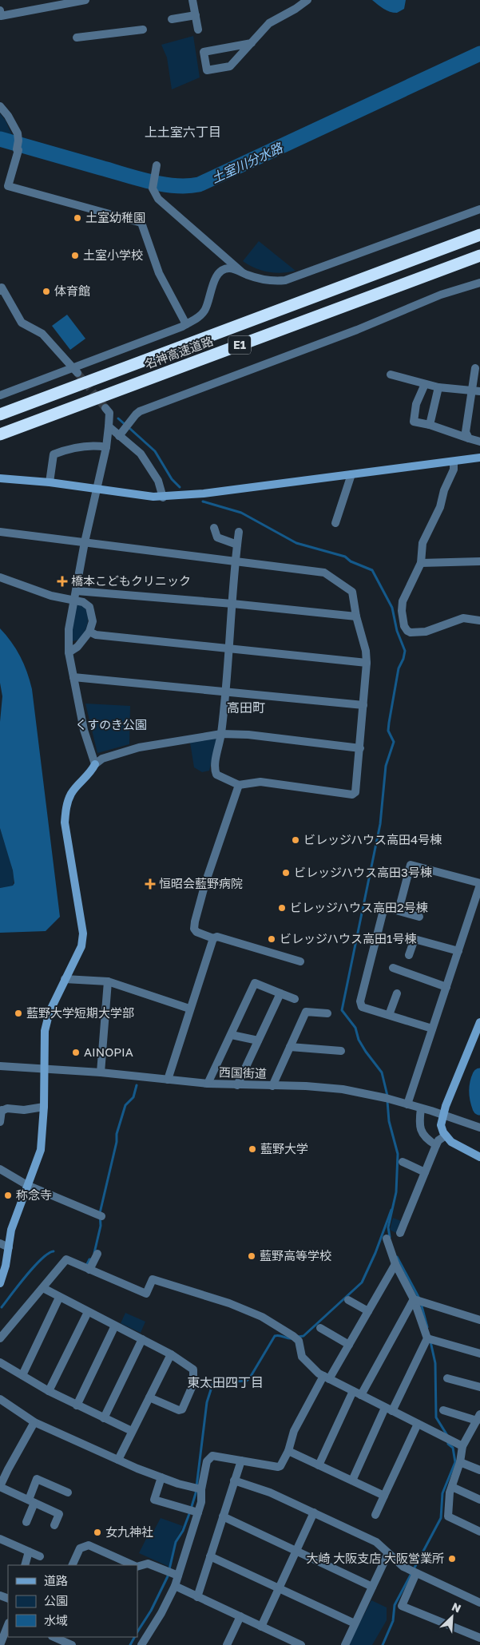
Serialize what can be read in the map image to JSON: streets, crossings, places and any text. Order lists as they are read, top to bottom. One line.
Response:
{"streets":{"highway":["E1","名神高速道路"],"street":["西国街道"]},"districts":["上土室六丁目","高田町","東太田四丁目"],"water":["土室川分水路"],"parks":["くすのき公園"],"places":{"other":["土室幼稚園","土室小学校","体育館","ビレッジハウス高田4号棟","ビレッジハウス高田3号棟","ビレッジハウス高田2号棟","ビレッジハウス高田1号棟","藍野大学短期大学部","AINOPIA","藍野大学","称念寺","藍野高等学校","女九神社","大崎 大阪支店 大阪営業所"],"health":["橋本こどもクリニック","恒昭会藍野病院"]},"legend":["道路","公園","水域"],"north":"top right"}
